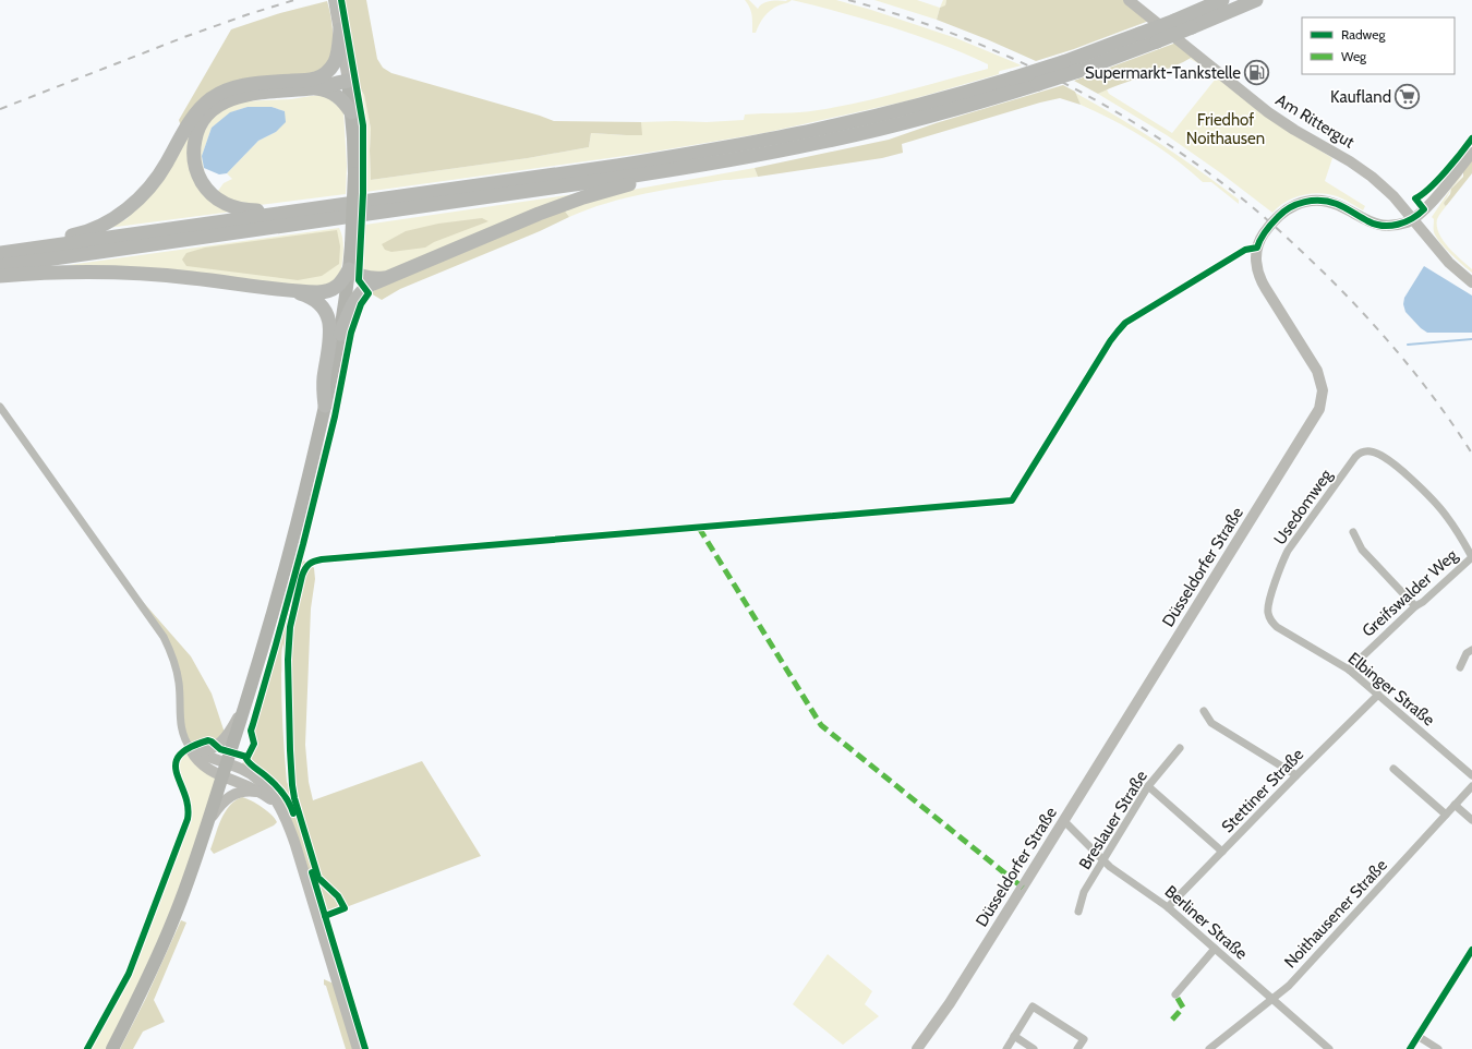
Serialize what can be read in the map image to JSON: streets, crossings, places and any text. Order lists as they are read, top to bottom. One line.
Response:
{"streets":{"street":["Am Rittergut","Usedomweg","Düsseldorfer Straße","Greifswalder Weg","Elbinger Straße","Stettiner Straße","Breslauer Straße","Noithausener Straße","Berliner Straße"]},"crossings":[["Am Rittergut","Düsseldorfer Straße"],["Usedomweg","Greifswalder Weg"],["Usedomweg","Elbinger Straße"],["Düsseldorfer Straße","Berliner Straße"],["Greifswalder Weg","Elbinger Straße"],["Elbinger Straße","Stettiner Straße"],["Stettiner Straße","Berliner Straße"],["Breslauer Straße","Berliner Straße"],["Noithausener Straße","Berliner Straße"]],"parks":["Friedhof Noithausen"],"places":{"fuel station":["Supermarkt-Tankstelle"],"supermarket":["Kaufland"]},"legend":["Radweg","Weg"]}
